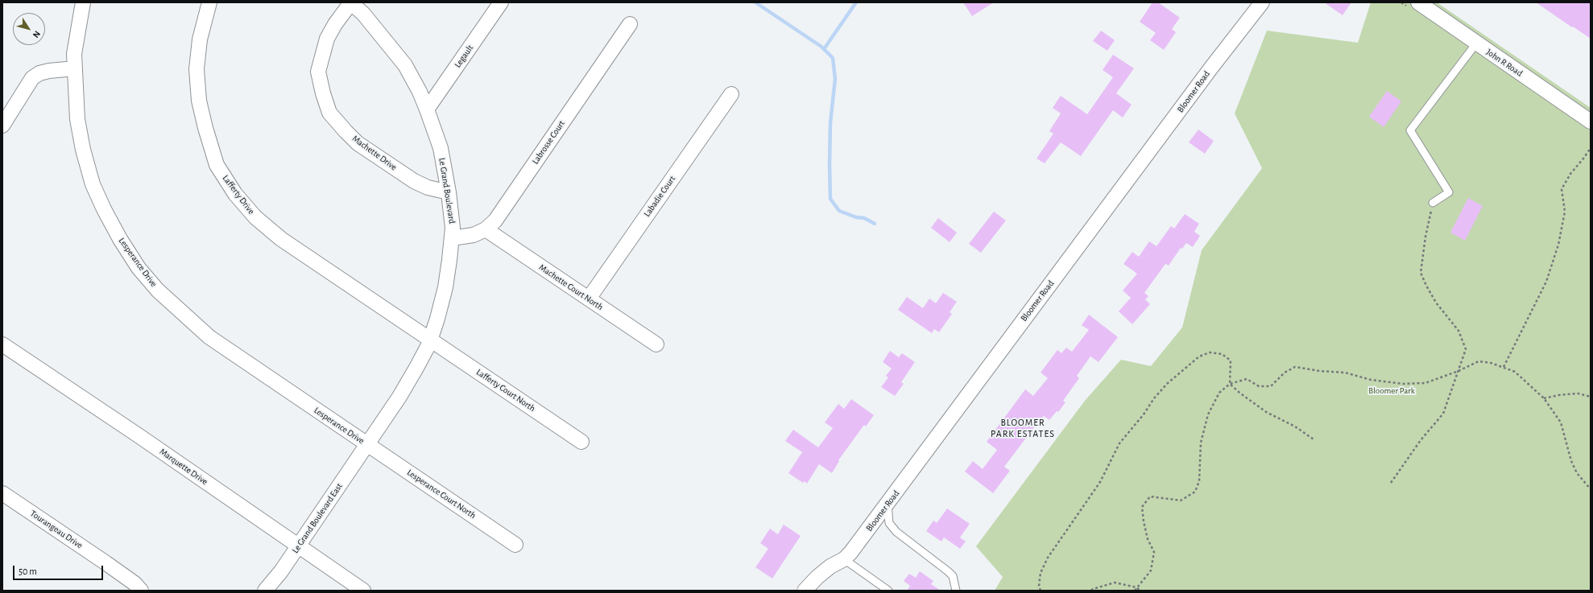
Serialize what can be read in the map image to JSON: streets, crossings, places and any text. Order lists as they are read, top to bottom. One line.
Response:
{"streets":{"street":["Legault","John R Road","Bloomer Road","Labrosse Court","Machette Drive","Le Grand Boulevard","Lafferty Drive","Labadie Court","Lesperance Drive","Machette Court North","Lafferty Court North","Marquette Drive","Lesperance Court North","Le Grand Boulevard East","Tourangeau Drive"]},"crossings":[["Legault","Le Grand Boulevard"],["Labrosse Court","Le Grand Boulevard"],["Labrosse Court","Machette Court North"],["Machette Drive","Le Grand Boulevard"],["Le Grand Boulevard","Lafferty Drive"],["Le Grand Boulevard","Lesperance Drive"],["Le Grand Boulevard","Lafferty Court North"],["Le Grand Boulevard","Lesperance Court North"],["Le Grand Boulevard","Le Grand Boulevard East"],["Lafferty Drive","Lafferty Court North"],["Labadie Court","Machette Court North"],["Lesperance Drive","Lesperance Court North"],["Lesperance Drive","Le Grand Boulevard East"],["Marquette Drive","Le Grand Boulevard East"],["Lesperance Court North","Le Grand Boulevard East"]],"districts":["BLOOMER PARK ESTATES"],"parks":["Bloomer Park"],"scale_bar":"50 m","north":"bottom right"}
